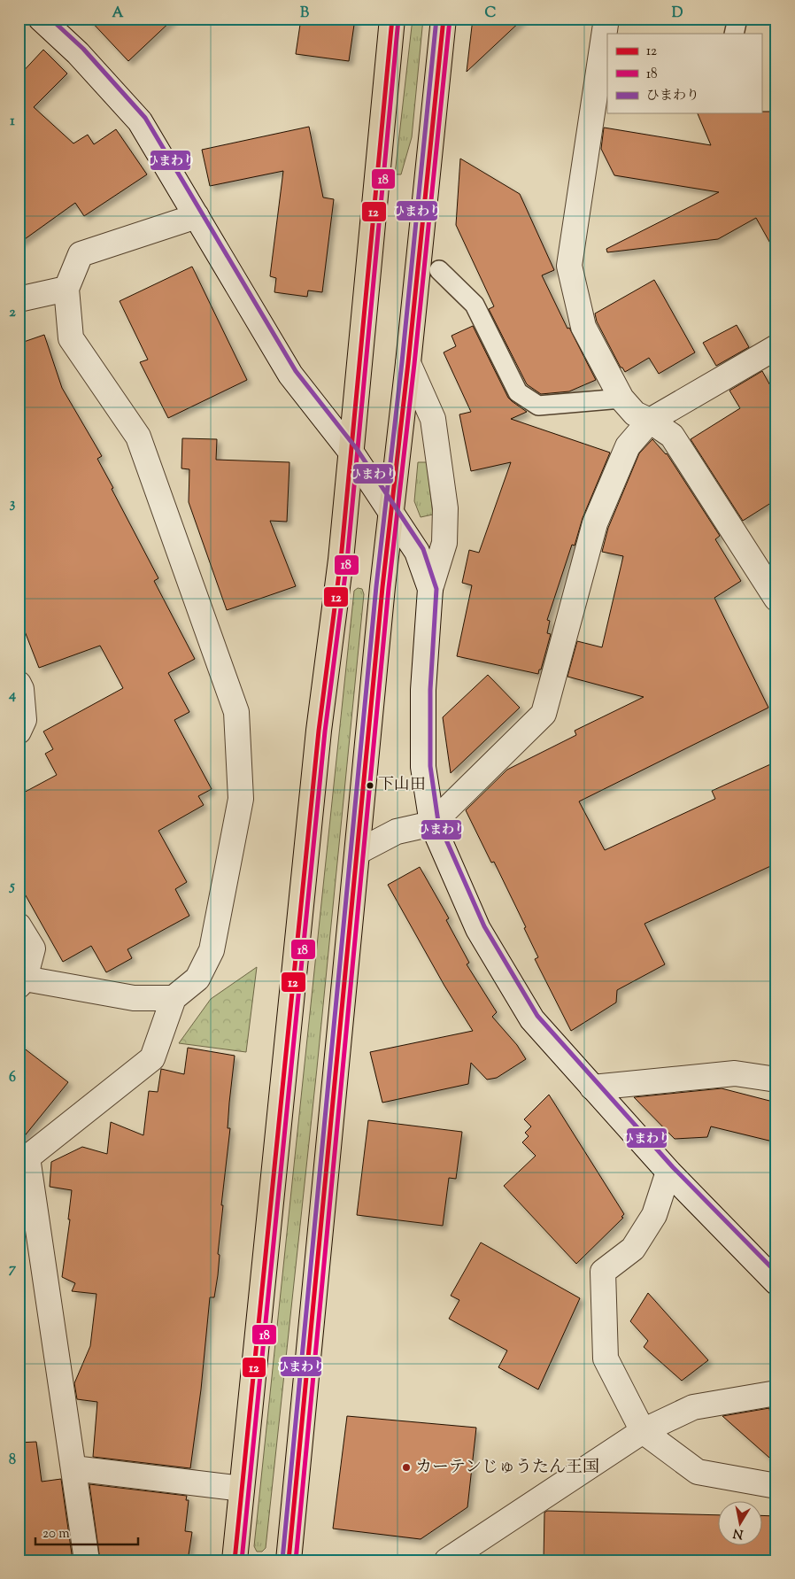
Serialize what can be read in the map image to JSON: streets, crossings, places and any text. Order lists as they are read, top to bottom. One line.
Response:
{"places":["下山田","カーテンじゅうたん王国"],"lines":["transit line 12","transit line ひまわり","transit line 18"],"legend":["12","18","ひまわり"],"scale_bar":"20 m","north":"bottom","grid":{"columns":["A","B","C","D"],"rows":["1","2","3","4","5","6","7","8"]}}
